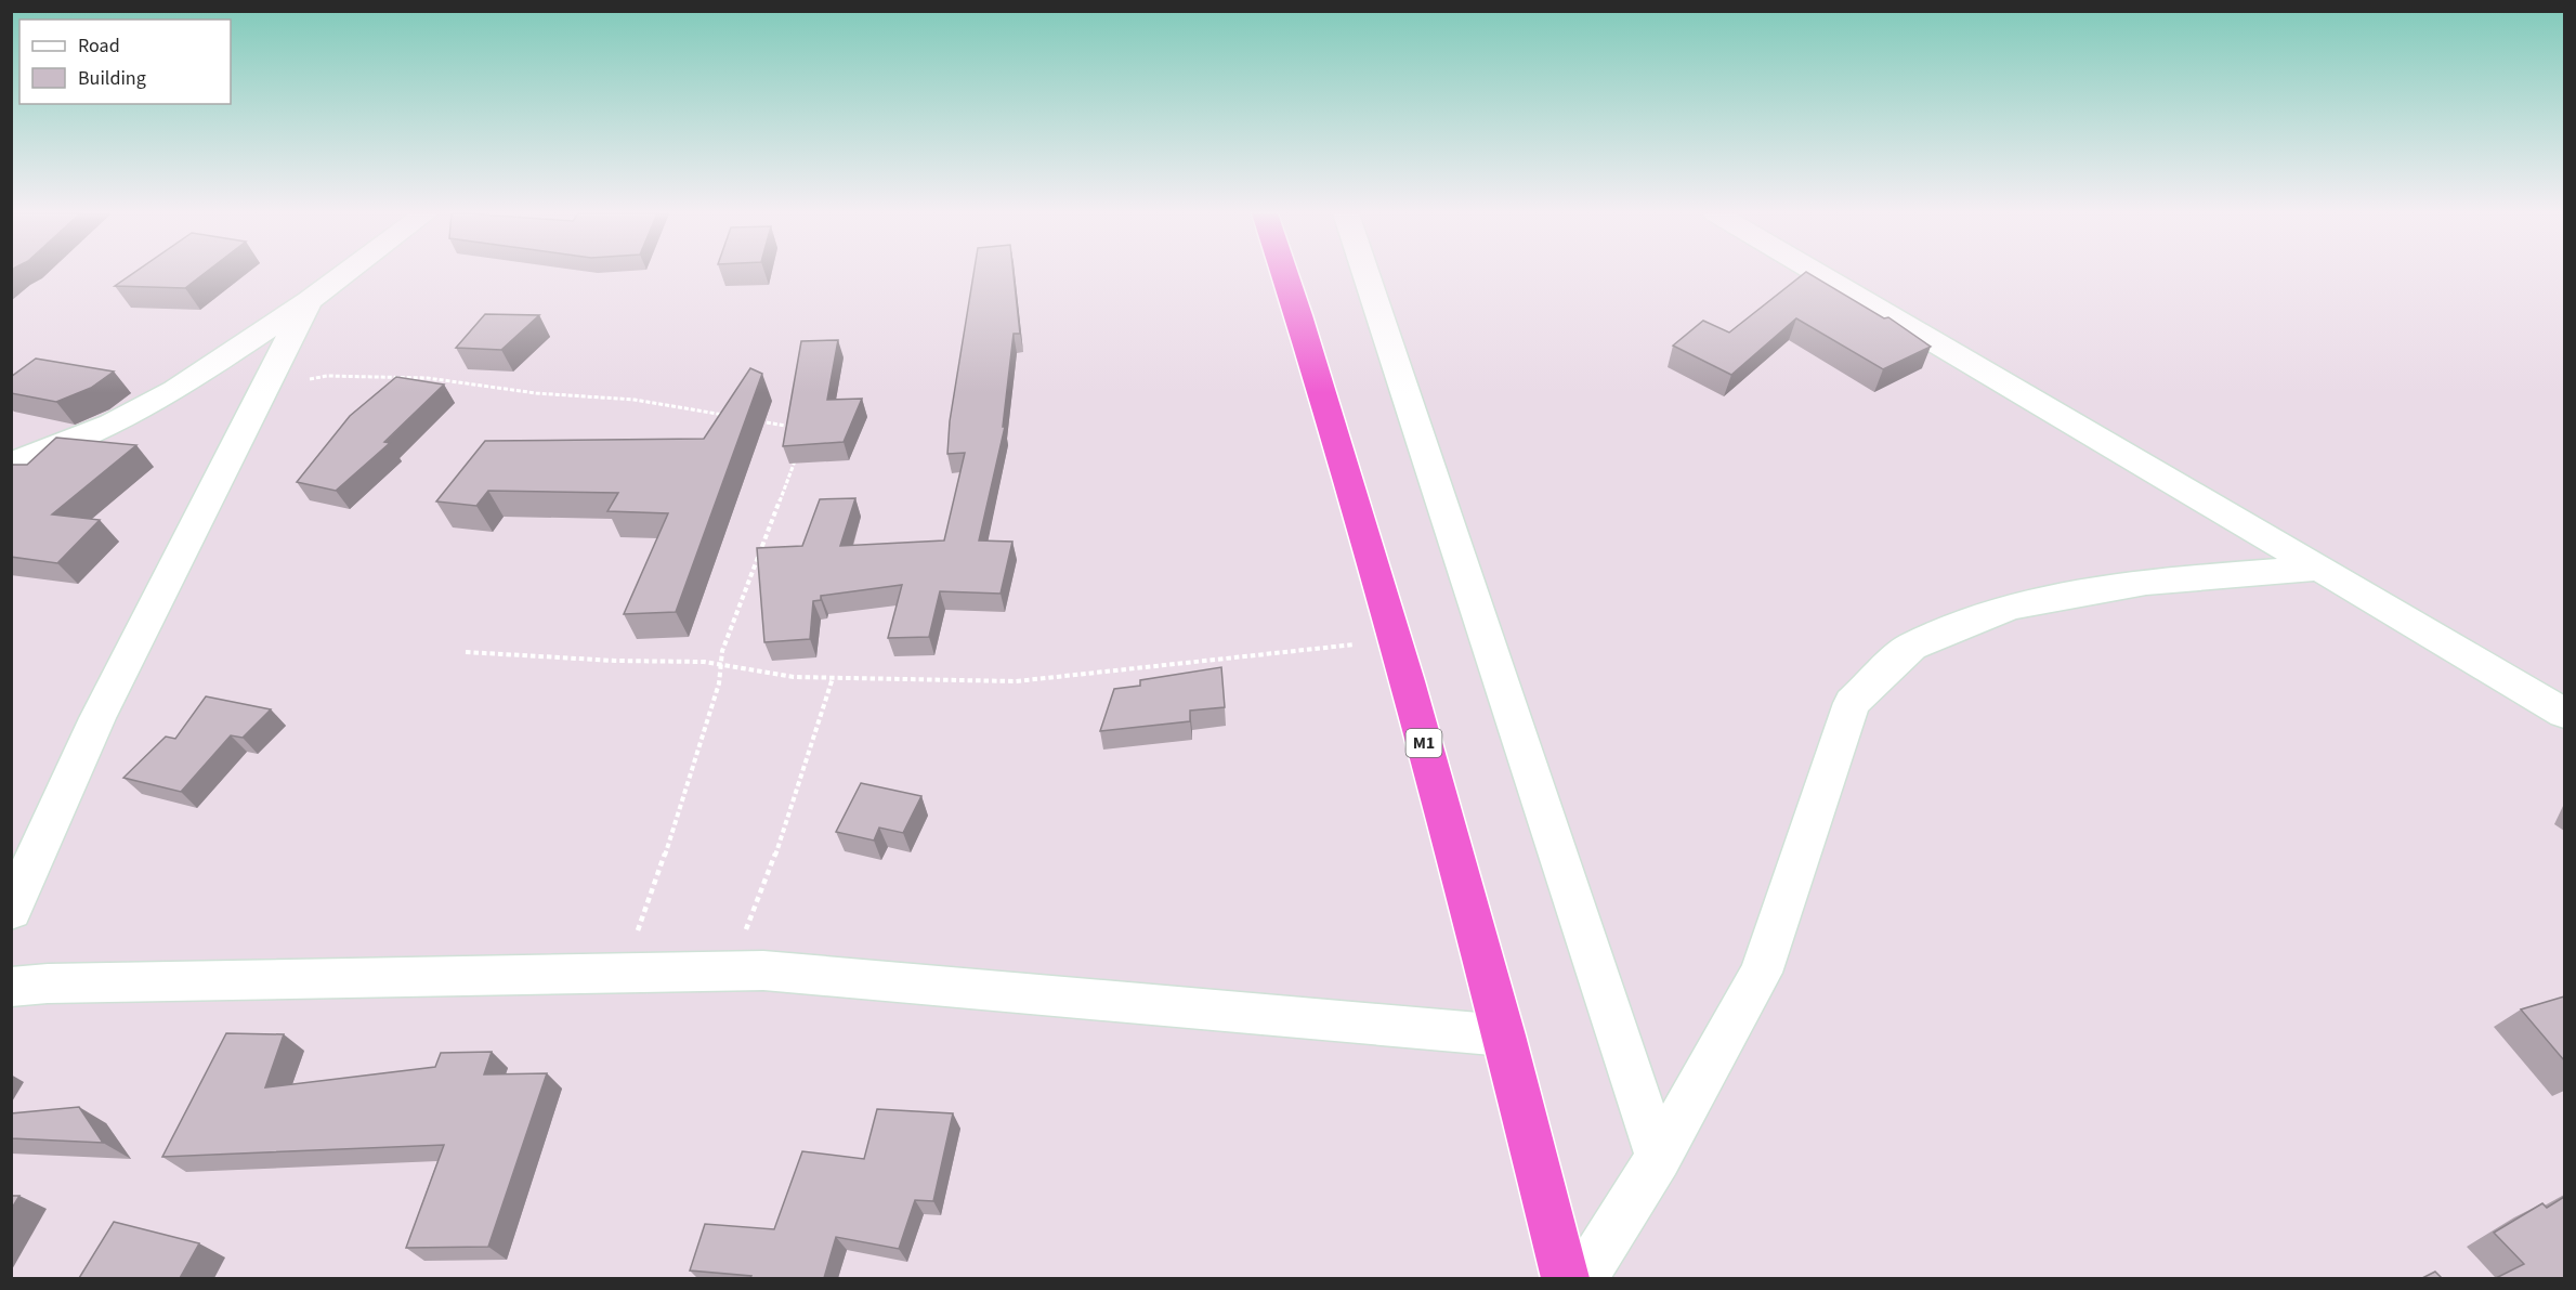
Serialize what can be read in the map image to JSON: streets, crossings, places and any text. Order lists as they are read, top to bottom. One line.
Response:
{"streets":{"highway":["M1"]},"legend":["Road","Building"]}
